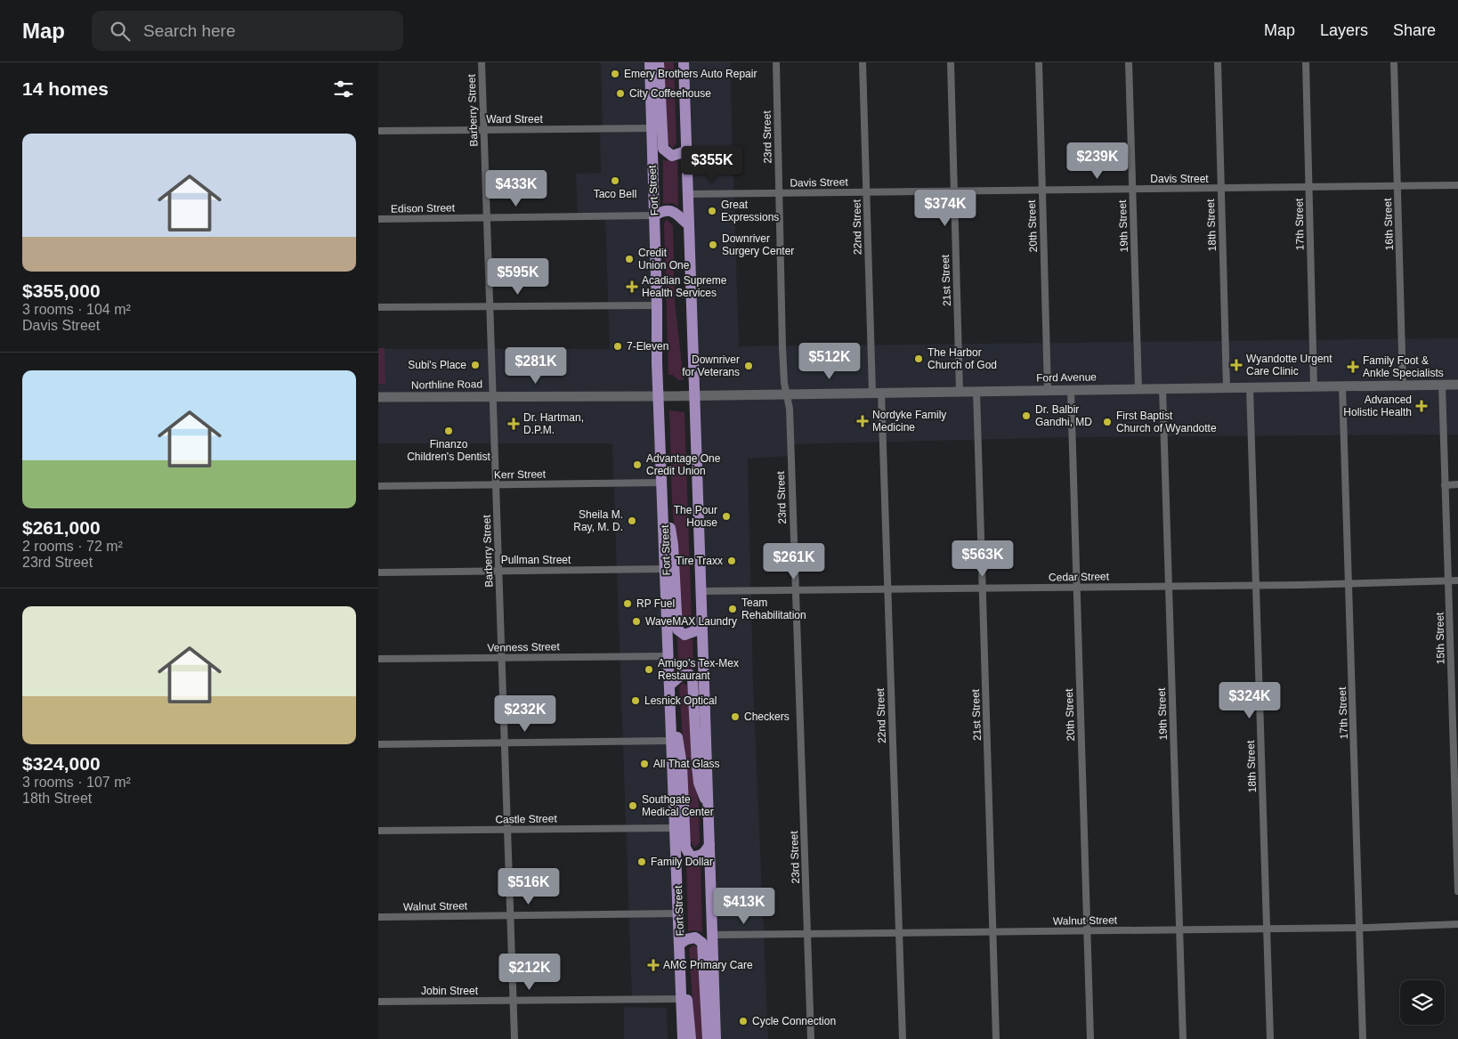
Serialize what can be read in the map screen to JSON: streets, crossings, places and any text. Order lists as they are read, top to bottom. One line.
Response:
{"streets":{"main road":["Fort Street","Ford Avenue","Northline Road"],"street":["Barberry Street","Ward Street","23rd Street","Davis Street","Edison Street","17th Street","16th Street","18th Street","20th Street","19th Street","22nd Street","21st Street","Kerr Street","Pullman Street","Cedar Street","15th Street","Venness Street","Castle Street","Walnut Street","Jobin Street"]},"crossings":[["Barberry Street","Ward Street"],["Barberry Street","Edison Street"],["Barberry Street","Northline Road"],["Barberry Street","Kerr Street"],["Barberry Street","Pullman Street"],["Barberry Street","Venness Street"],["Barberry Street","Castle Street"],["Barberry Street","Walnut Street"],["Barberry Street","Jobin Street"],["Ward Street","Fort Street"],["23rd Street","Davis Street"],["23rd Street","Ford Avenue"],["23rd Street","Cedar Street"],["23rd Street","Walnut Street"],["Davis Street","17th Street"],["Davis Street","16th Street"],["Davis Street","18th Street"],["Davis Street","20th Street"],["Davis Street","19th Street"],["Davis Street","22nd Street"],["Davis Street","21st Street"],["Fort Street","Edison Street"],["Fort Street","Northline Road"],["Fort Street","Kerr Street"],["Fort Street","Pullman Street"],["Fort Street","Venness Street"],["Fort Street","Castle Street"],["Fort Street","Walnut Street"],["Fort Street","Jobin Street"],["17th Street","Ford Avenue"],["17th Street","Cedar Street"],["17th Street","Walnut Street"],["16th Street","Ford Avenue"],["18th Street","Ford Avenue"],["18th Street","Cedar Street"],["18th Street","Walnut Street"],["20th Street","Ford Avenue"],["20th Street","Cedar Street"],["20th Street","Walnut Street"],["19th Street","Ford Avenue"],["19th Street","Cedar Street"],["19th Street","Walnut Street"],["22nd Street","Ford Avenue"],["22nd Street","Cedar Street"],["22nd Street","Walnut Street"],["21st Street","Ford Avenue"],["21st Street","Cedar Street"],["21st Street","Walnut Street"],["Ford Avenue","Northline Road"],["Ford Avenue","15th Street"],["Cedar Street","15th Street"]],"places":{"other":["Emery Brothers Auto Repair","City Coffeehouse","Taco Bell","Great Expressions","Downriver Surgery Center","Credit Union One","7-Eleven","The Harbor Church of God","Subi's Place","Downriver for Veterans","Dr. Balbir Gandhi, MD","First Baptist Church of Wyandotte","Finanzo Children's Dentist","Advantage One Credit Union","The Pour House","Sheila M. Ray, M. D.","Tire Traxx","RP Fuel","Team Rehabilitation","WaveMAX Laundry","Amigo’s Tex-Mex Restaurant","Lesnick Optical","Checkers","All That Glass","Southgate Medical Center","Family Dollar","Cycle Connection"],"health":["Acadian Supreme Health Services","Wyandotte Urgent Care Clinic","Family Foot & Ankle Specialists","Advanced Holistic Health","Nordyke Family Medicine","Dr. Hartman, D.P.M.","AMC Primary Care"]},"page":{"header":"Map","search":"Search here","nav":["Map","Layers","Share"],"heading":"14 homes","list":[{"name":"$355,000","note":"3 rooms · 104 m² · Davis Street"},{"name":"$261,000","note":"2 rooms · 72 m² · 23rd Street"},{"name":"$324,000","note":"3 rooms · 107 m² · 18th Street"}],"price":["$239K","$355K","$433K","$374K","$595K","$512K","$281K","$563K","$261K","$324K","$232K","$516K","$413K","$212K"]}}
